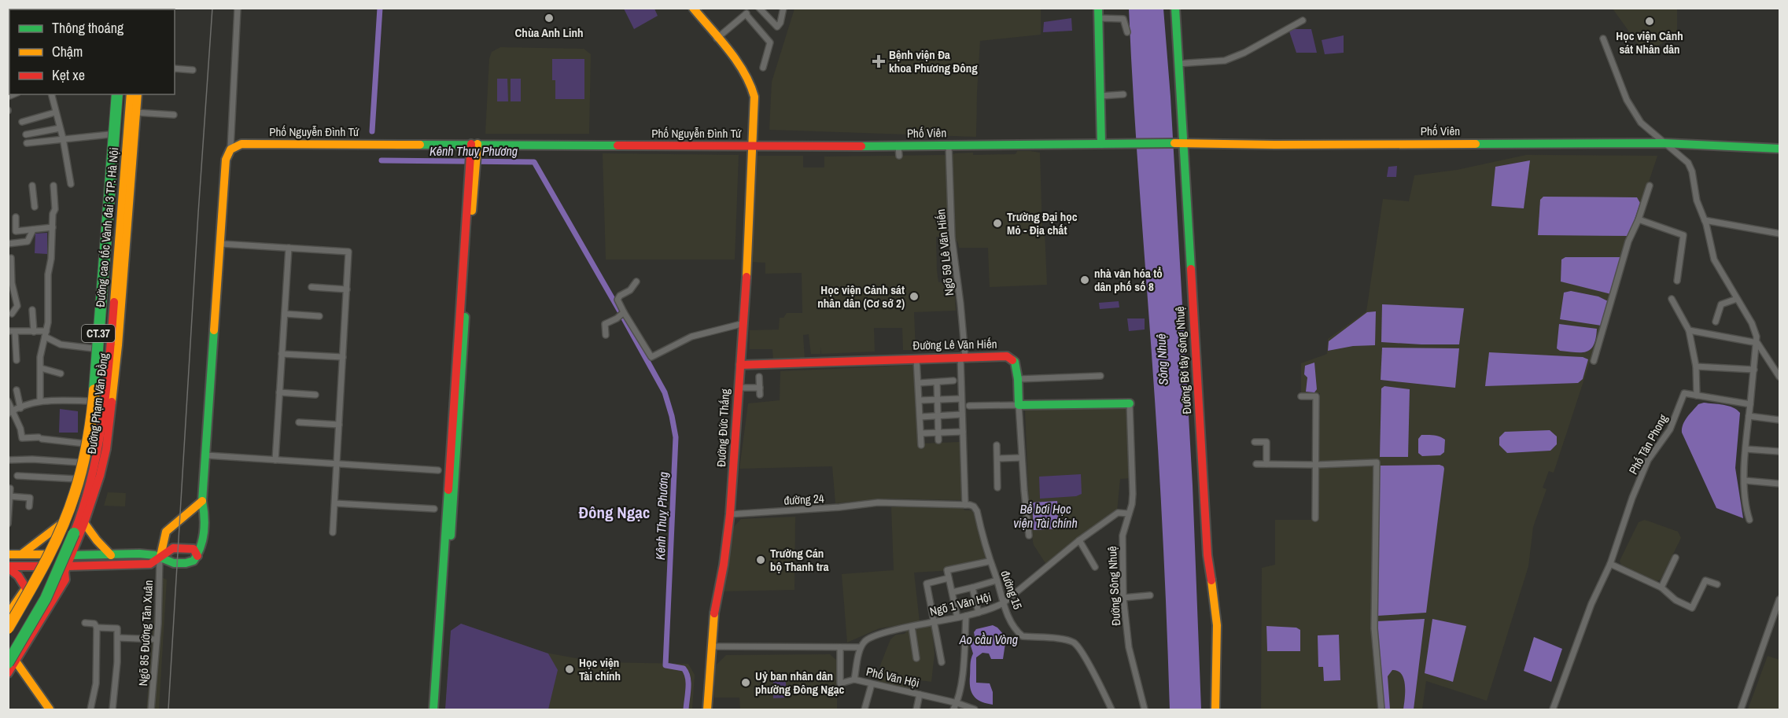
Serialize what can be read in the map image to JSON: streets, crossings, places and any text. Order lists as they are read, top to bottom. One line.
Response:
{"streets":{"main road":["Phố Viên","Phố Nguyễn Đình Tứ","Đường cao tốc Vành đai 3 TP. Hà Nội","CT.37","Đường Lê Văn Hiến","Đường Bờ tây sông Nhuệ","Đường Phạm Văn Đồng","Đường Đức Thắng"],"street":["Ngõ 59 Lê Văn Hiến","Phố Tân Phong","đường 24","Đường Sông Nhuệ","đường 15","Ngõ 1 Văn Hội","Ngõ 85 Đường Tân Xuân","Phố Văn Hội"]},"crossings":[["Phố Viên","Phố Nguyễn Đình Tứ"],["Phố Viên","Ngõ 59 Lê Văn Hiến"],["Phố Viên","Đường Bờ tây sông Nhuệ"],["Phố Viên","Đường Đức Thắng"],["Phố Nguyễn Đình Tứ","Đường Đức Thắng"],["Đường cao tốc Vành đai 3 TP. Hà Nội","Đường Phạm Văn Đồng"],["Ngõ 59 Lê Văn Hiến","Đường Lê Văn Hiến"],["Ngõ 59 Lê Văn Hiến","đường 24"],["Ngõ 59 Lê Văn Hiến","đường 15"],["Đường Lê Văn Hiến","Đường Đức Thắng"],["Đường Đức Thắng","đường 24"],["đường 24","đường 15"],["Đường Sông Nhuệ","Ngõ 1 Văn Hội"],["đường 15","Ngõ 1 Văn Hội"]],"districts":["Đông Ngạc"],"water":["Kênh Thuỵ Phương","Sông Nhuệ","Bể bơi Học viện Tài chính","Ao cầu Vòng"],"places":{"other":["Chùa Anh Linh","Học viện Cảnh sát Nhân dân","Trường Đại học Mỏ - Địa chất","nhà văn hóa tổ dân phố số 8","Học viện Cảnh sát nhân dân (Cơ sở 2)","Trường Cán bộ Thanh tra","Học viện Tài chính","Uỷ ban nhân dân phường Đông Ngạc"],"health":["Bệnh viện Đa khoa Phương Đông"]},"legend":["Thông thoáng","Chậm","Kẹt xe"]}
